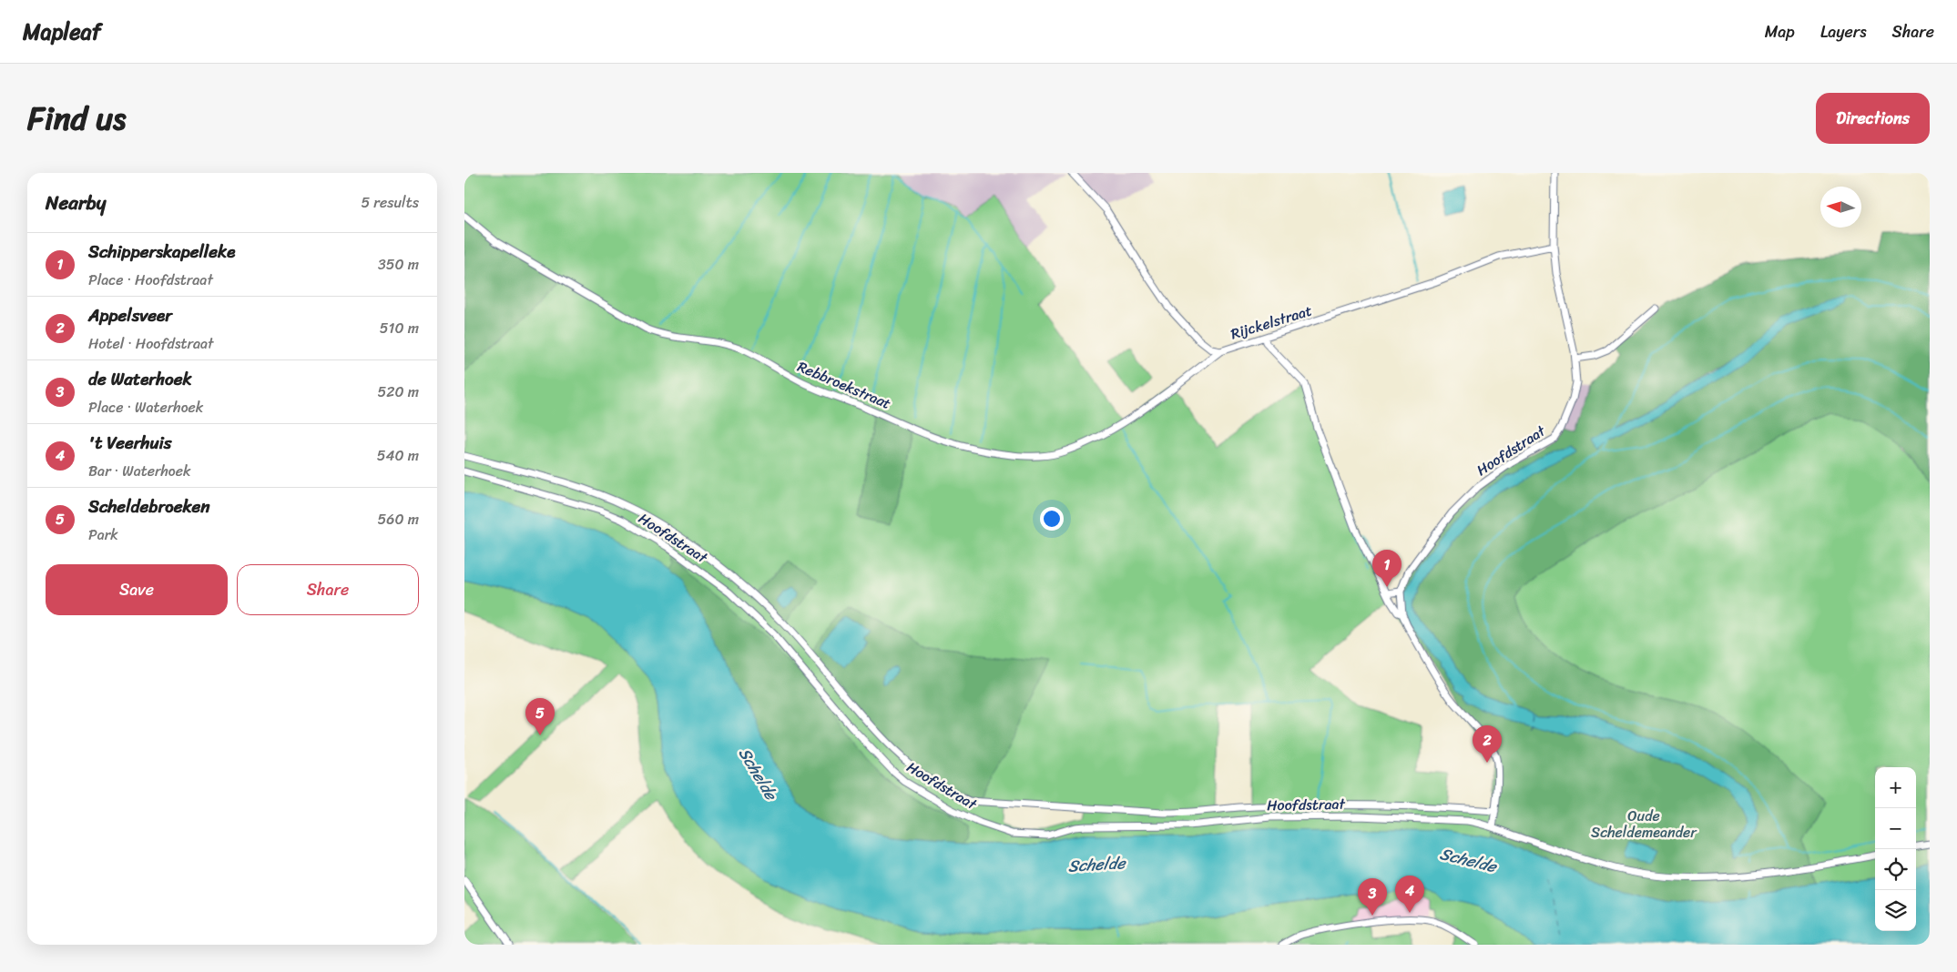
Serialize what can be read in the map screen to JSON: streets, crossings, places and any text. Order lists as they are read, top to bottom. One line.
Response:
{"streets":{"street":["Rijckelstraat","Rebbroekstraat","Hoofdstraat"]},"crossings":[["Rijckelstraat","Rebbroekstraat"],["Rijckelstraat","Hoofdstraat"]],"water":["Schelde"],"parks":["Oude Scheldemeander"],"north":"left","page":{"header":"Mapleaf","nav":["Map","Layers","Share"],"title":"Find us","buttons":["Directions",["Save","Share"]],"heading":["Nearby","5 results"],"list":[{"mark":"1","name":"Schipperskapelleke","note":"Place · Hoofdstraat","value":"350 m"},{"mark":"2","name":"Appelsveer","note":"Hotel · Hoofdstraat","value":"510 m"},{"mark":"3","name":"de Waterhoek","note":"Place · Waterhoek","value":"520 m"},{"mark":"4","name":"'t Veerhuis","note":"Bar · Waterhoek","value":"540 m"},{"mark":"5","name":"Scheldebroeken","note":"Park","value":"560 m"}],"pins":["1","5","2","4","3"],"map_buttons":["+","−"]}}
